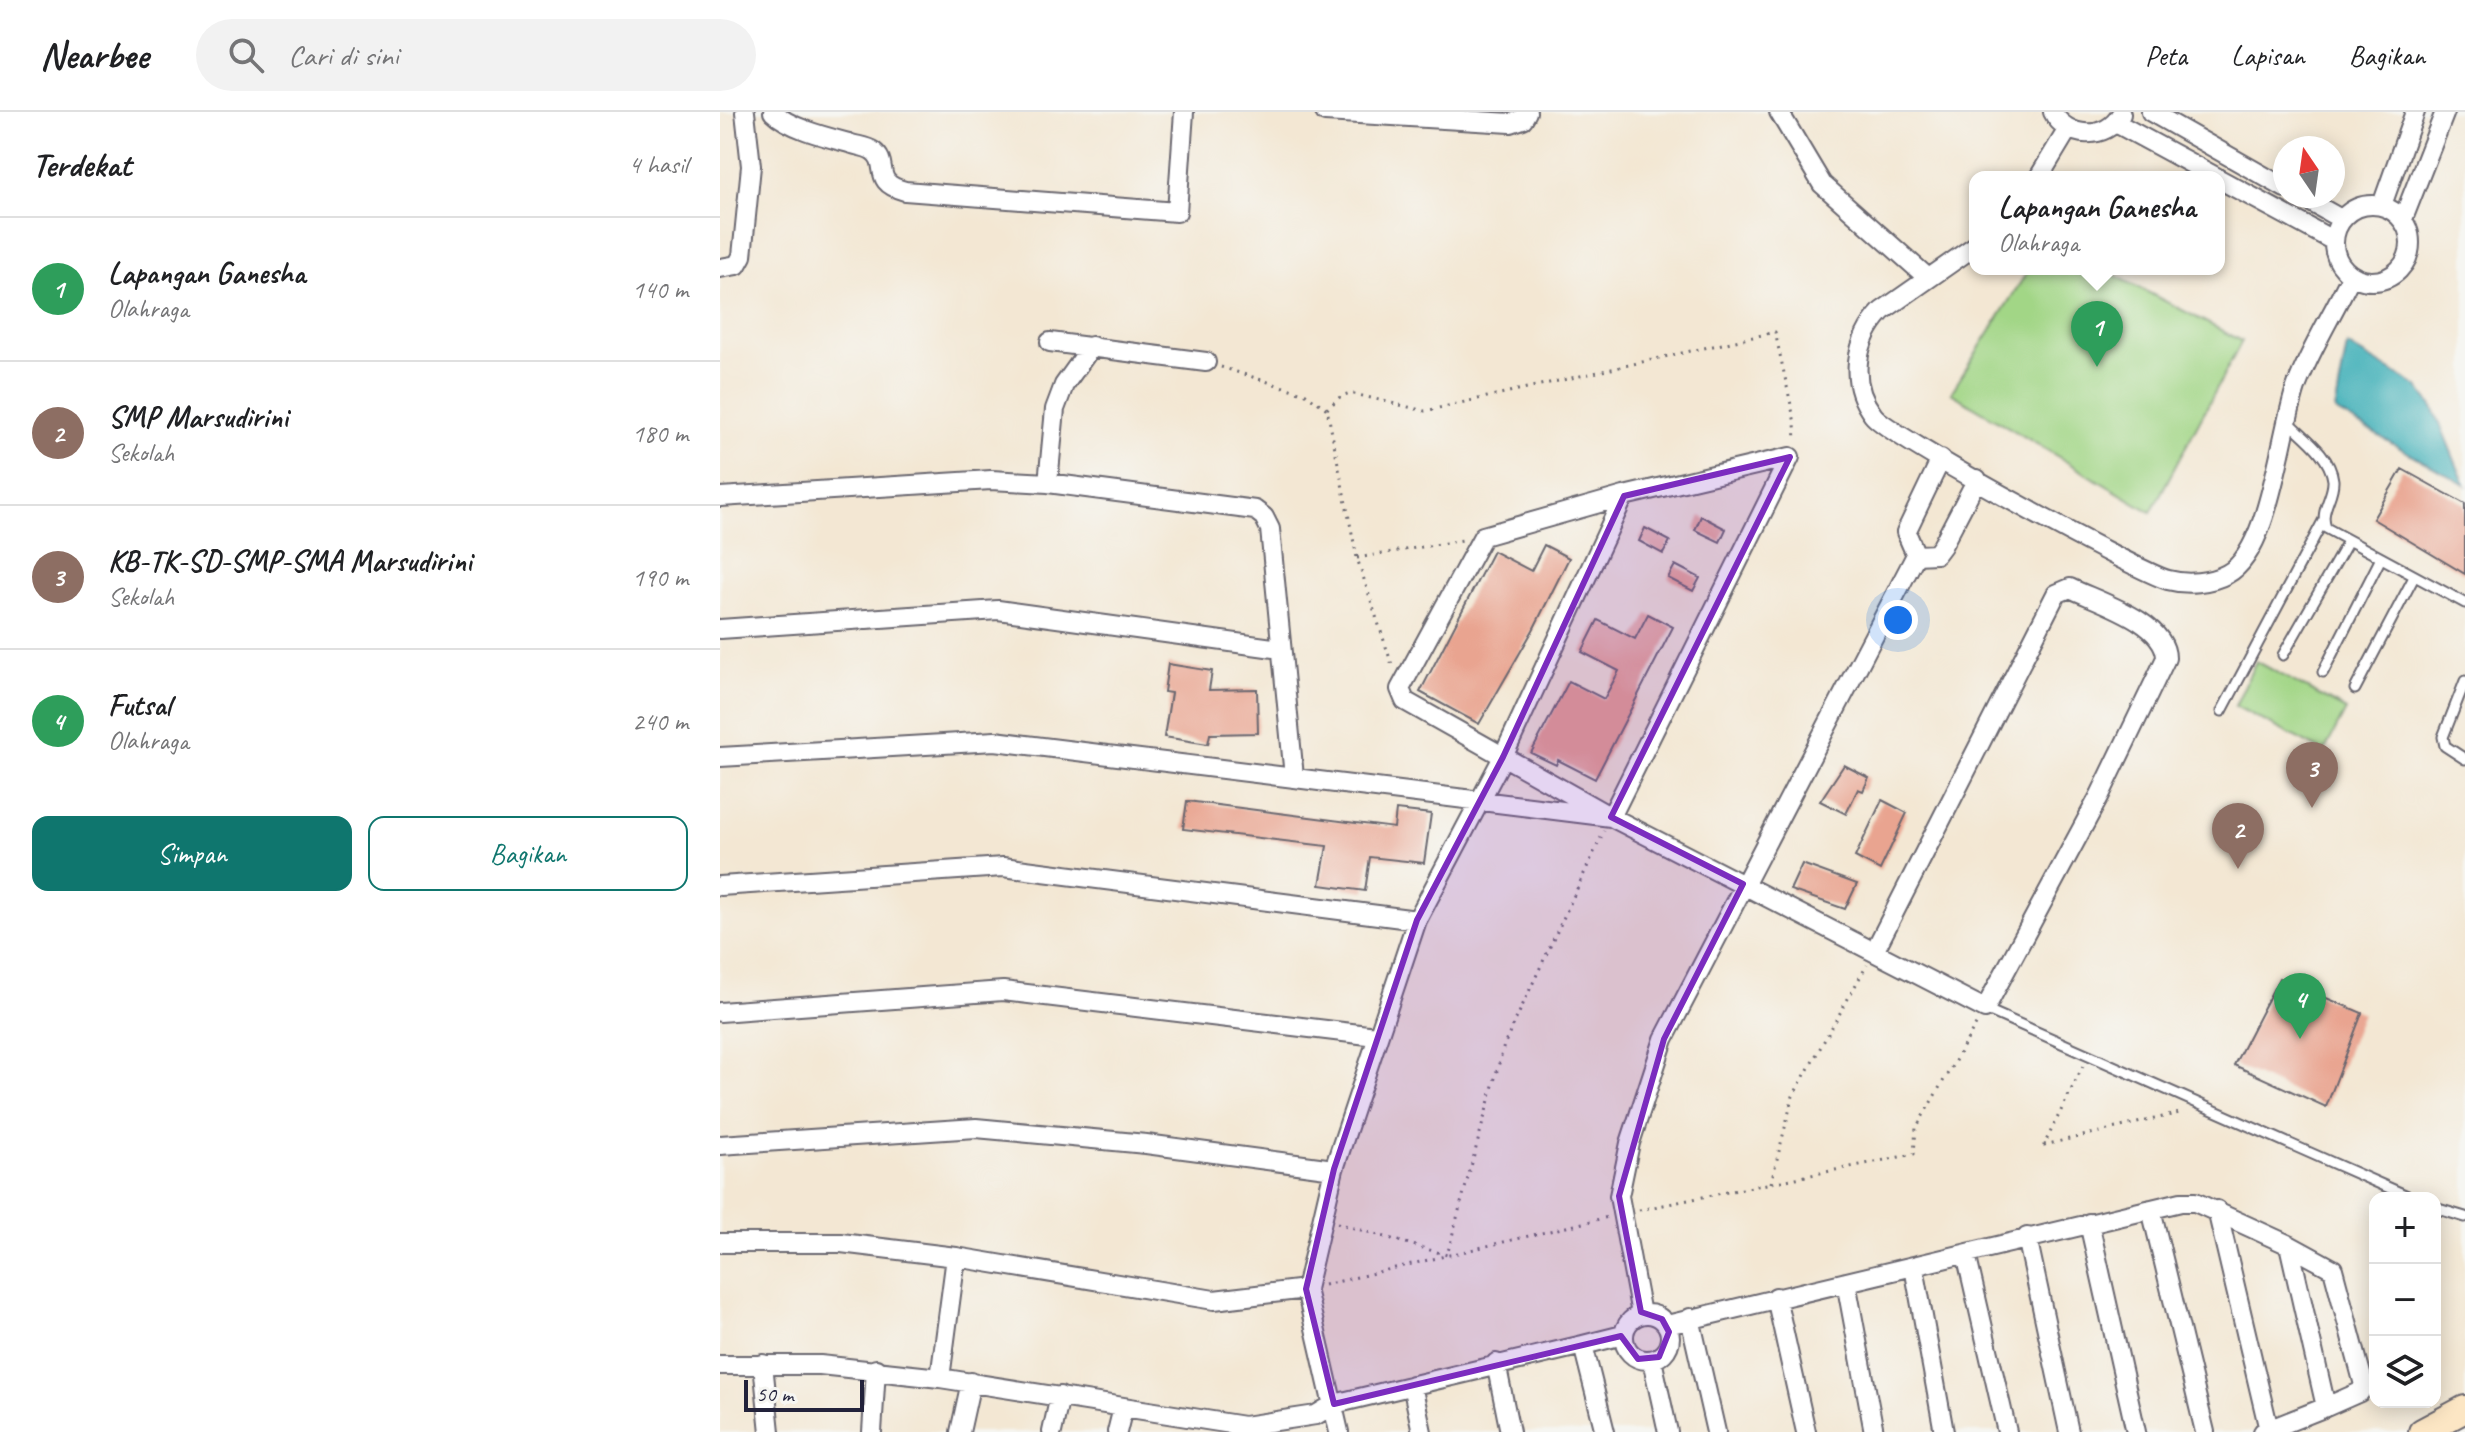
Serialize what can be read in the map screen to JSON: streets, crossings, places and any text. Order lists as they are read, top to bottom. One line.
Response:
{"scale_bar":"50 m","north":"top","page":{"header":"Nearbee","search":"Cari di sini","nav":["Peta","Lapisan","Bagikan"],"heading":["Terdekat","4 hasil"],"popup":["Lapangan Ganesha","Olahraga"],"list":[{"mark":"1","name":"Lapangan Ganesha","note":"Olahraga","value":"140 m"},{"mark":"2","name":"SMP Marsudirini","note":"Sekolah","value":"180 m"},{"mark":"3","name":"KB-TK-SD-SMP-SMA Marsudirini","note":"Sekolah","value":"190 m"},{"mark":"4","name":"Futsal","note":"Olahraga","value":"240 m"}],"pins":["1","3","2","4"],"buttons":["Simpan","Bagikan"],"map_buttons":["+","−"],"scale":"50 m"}}
